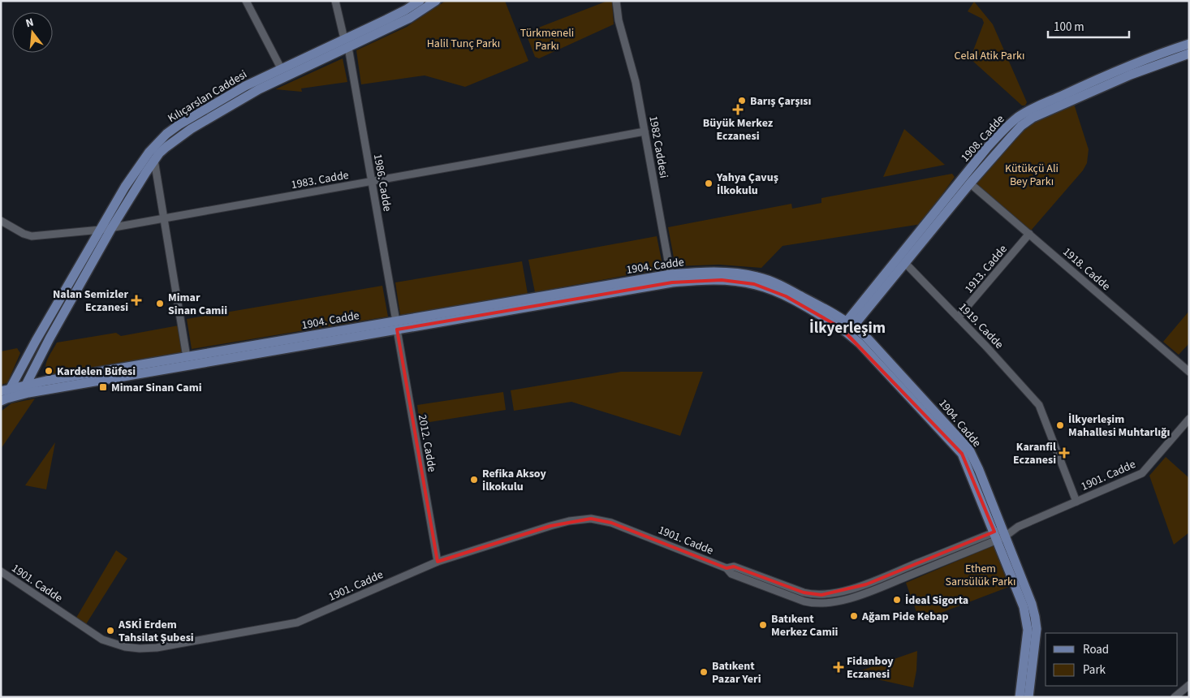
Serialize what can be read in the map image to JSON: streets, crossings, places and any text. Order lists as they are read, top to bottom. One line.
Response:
{"streets":{"main road":["Kılıçarslan Caddesi","1908. Cadde","1904. Cadde"],"street":["1982 Caddesi","1983. Cadde","1986. Cadde","1913. Cadde","1918. Cadde","1919. Cadde","2012. Cadde","1901. Cadde"]},"crossings":[["Kılıçarslan Caddesi","1983. Cadde"],["Kılıçarslan Caddesi","1986. Cadde"],["Kılıçarslan Caddesi","1904. Cadde"],["1908. Cadde","1904. Cadde"],["1908. Cadde","1918. Cadde"],["1908. Cadde","1919. Cadde"],["1982 Caddesi","1983. Cadde"],["1982 Caddesi","1904. Cadde"],["1983. Cadde","1986. Cadde"],["1986. Cadde","1904. Cadde"],["1986. Cadde","2012. Cadde"],["1904. Cadde","2012. Cadde"],["1904. Cadde","1901. Cadde"],["1913. Cadde","1918. Cadde"],["1913. Cadde","1919. Cadde"],["1919. Cadde","1901. Cadde"],["2012. Cadde","1901. Cadde"]],"districts":["İlkyerleşim"],"parks":["Türkmeneli Parkı","Halil Tunç Parkı","Celal Atik Parkı","Kütükçü Ali Bey Parkı","Ethem Sarısülük Parkı"],"places":{"other":["Barış Çarşısı","Yahya Çavuş İlkokulu","Mimar Sinan Camii","Kardelen Büfesi","İlkyerleşim Mahallesi Muhtarlığı","Refika Aksoy İlkokulu","İdeal Sigorta","Ağam Pide Kebap","Batıkent Merkez Camii","ASKİ Erdem Tahsilat Şubesi","Batıkent Pazar Yeri"],"health":["Büyük Merkez Eczanesi","Nalan Semizler Eczanesi","Karanfil Eczanesi","Fidanboy Eczanesi"],"transit":["Mimar Sinan Cami"]},"legend":["Road","Park"],"scale_bar":"100 m","north":"top"}
